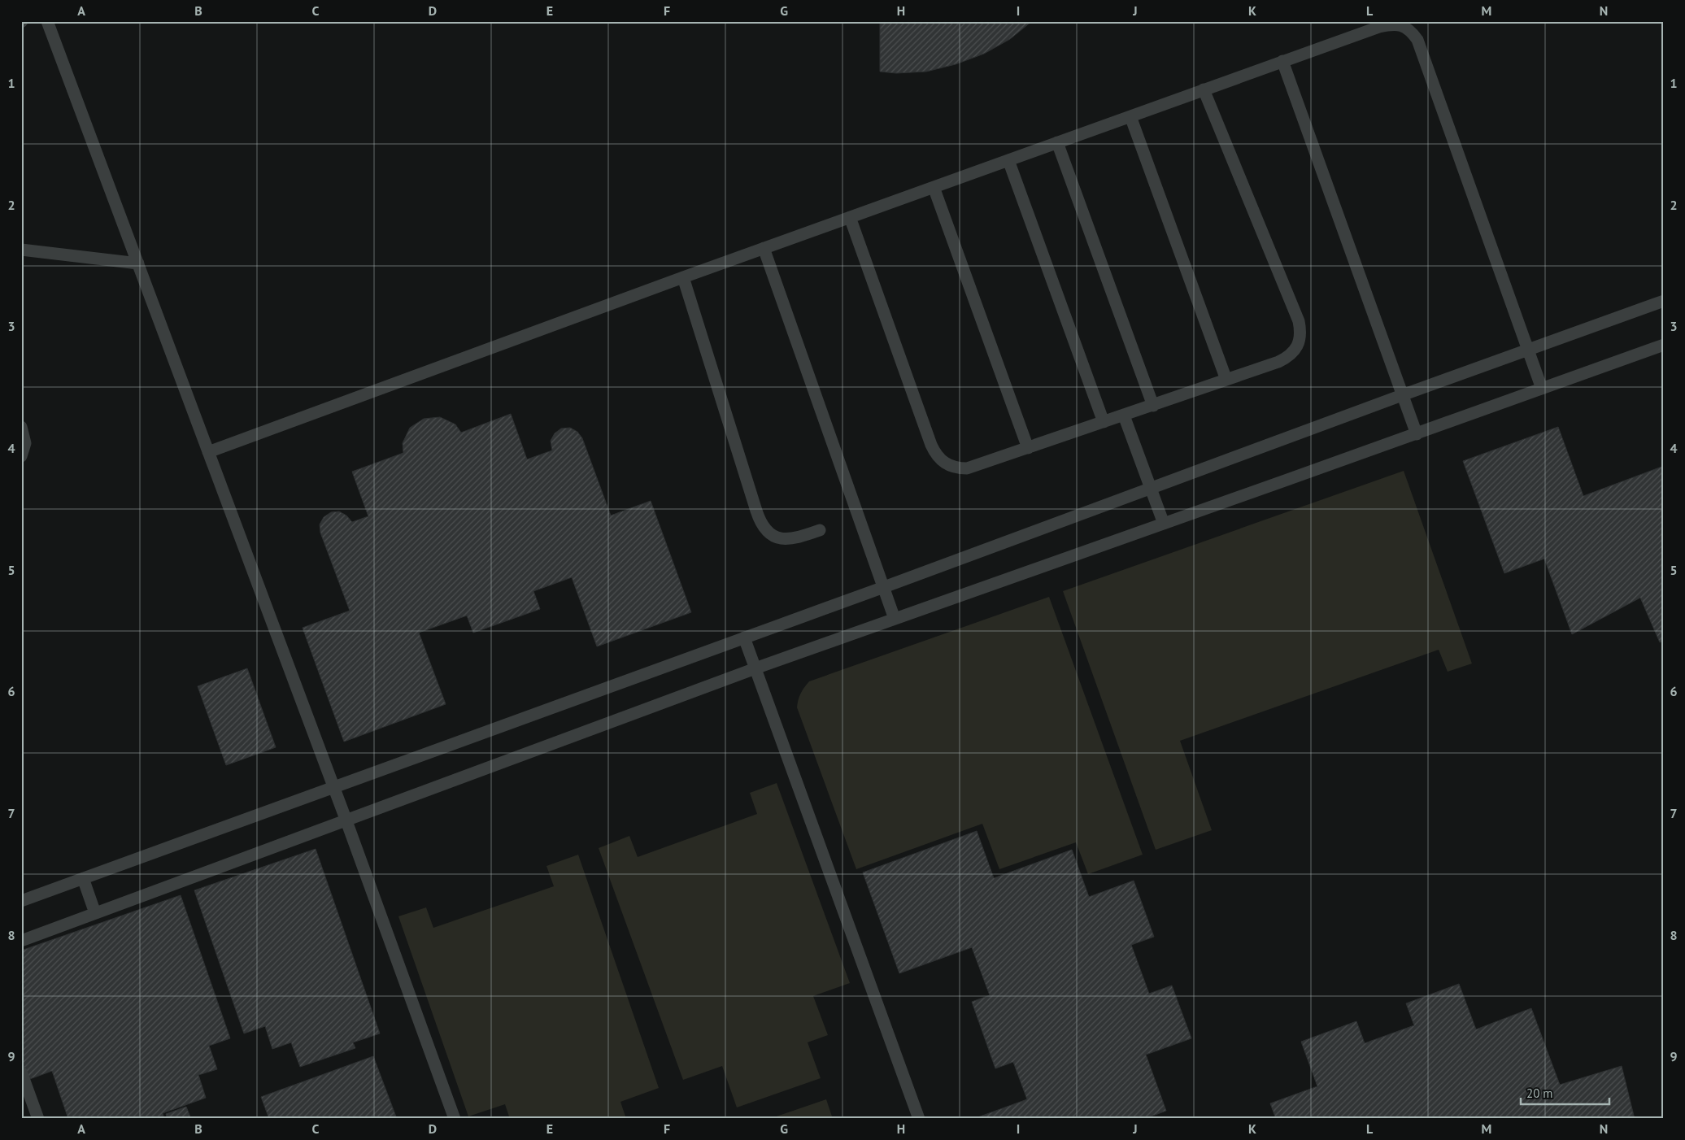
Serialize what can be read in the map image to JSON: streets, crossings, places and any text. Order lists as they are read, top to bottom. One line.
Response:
{"scale_bar":"20 m","grid":{"columns":["A","B","C","D","E","F","G","H","I","J","K","L","M","N"],"rows":["1","2","3","4","5","6","7","8","9"]}}
